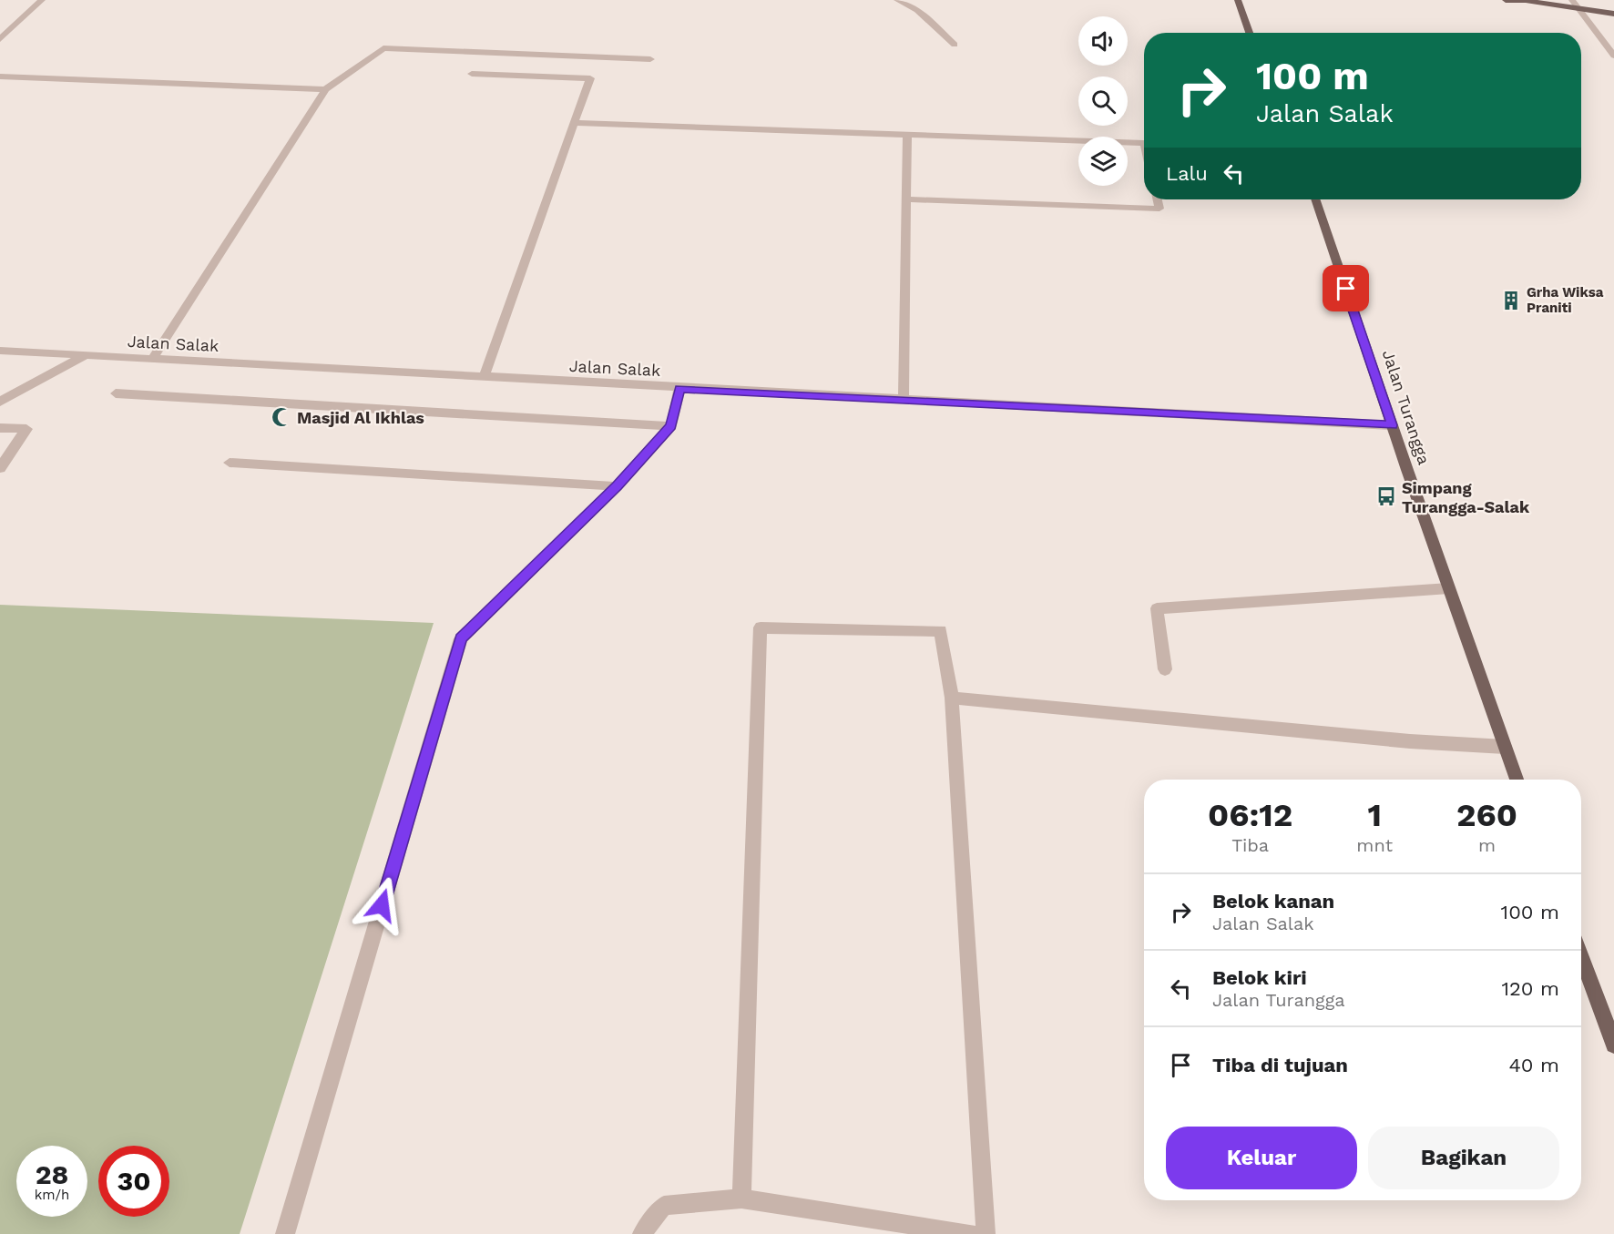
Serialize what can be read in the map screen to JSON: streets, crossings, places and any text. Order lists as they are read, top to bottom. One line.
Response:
{"streets":{"main road":["Jalan Turangga"],"street":["Jalan Salak"]},"crossings":[["Jalan Salak","Jalan Turangga"]],"places":{"building":["Grha Wiksa Praniti"],"mosque":["Masjid Al Ikhlas"],"bus stop":["Simpang Turangga-Salak"]},"page":{"turn":["100 m","Jalan Salak"],"then":"Lalu","eta":["06:12","Tiba","1","mnt","260","m"],"list":[{"name":"Belok kanan","note":"Jalan Salak","value":"100 m"},{"name":"Belok kiri","note":"Jalan Turangga","value":"120 m"},{"name":"Tiba di tujuan","value":"40 m"}],"buttons":["Keluar","Bagikan"],"speed":"28 km/h","limit":"30"}}
